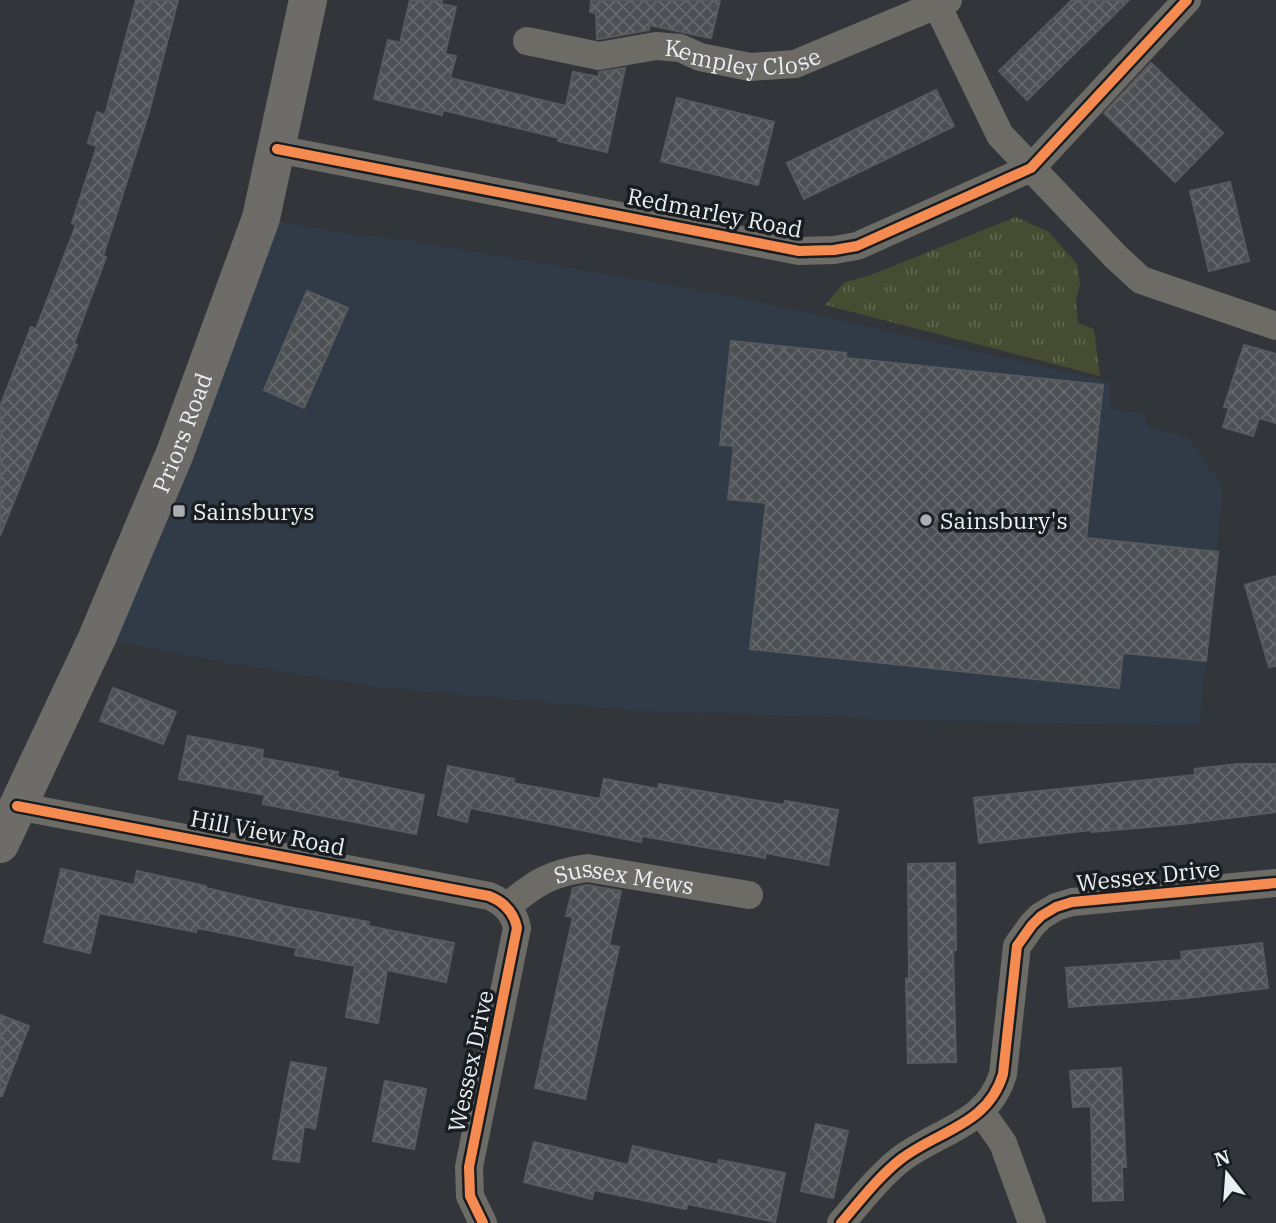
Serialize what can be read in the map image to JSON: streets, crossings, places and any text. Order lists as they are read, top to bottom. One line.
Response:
{"streets":{"main road":["Priors Road"],"street":["Kempley Close","Redmarley Road","Hill View Road","Wessex Drive","Sussex Mews"]},"crossings":[["Redmarley Road","Priors Road"],["Priors Road","Hill View Road"],["Hill View Road","Wessex Drive"],["Hill View Road","Sussex Mews"],["Wessex Drive","Sussex Mews"]],"places":{"transit":["Sainsburys"],"other":["Sainsbury's"]},"north":"top"}
